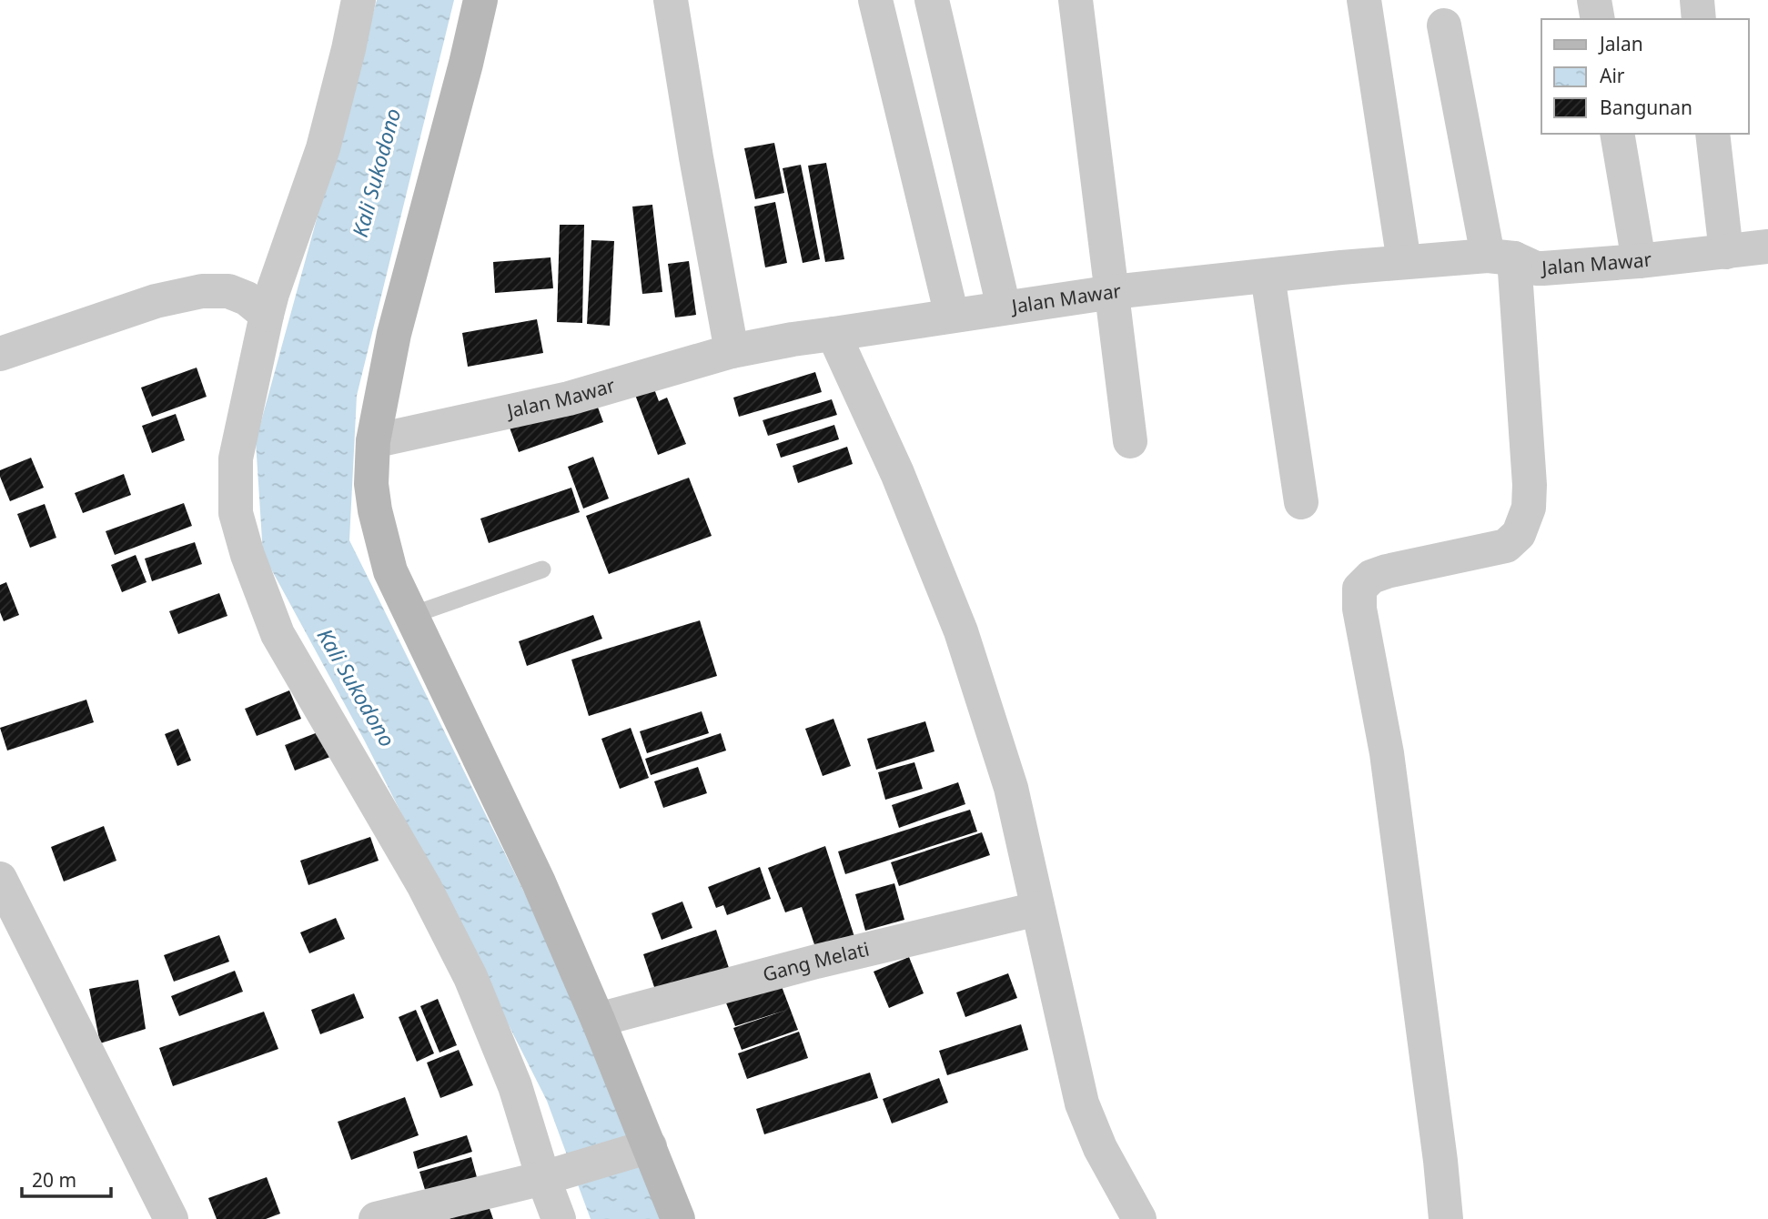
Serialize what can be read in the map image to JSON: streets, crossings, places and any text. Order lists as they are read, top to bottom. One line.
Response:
{"streets":{"street":["Jalan Mawar","Gang Melati"]},"water":["Kali Sukodono"],"legend":["Jalan","Air","Bangunan"],"scale_bar":"20 m"}
